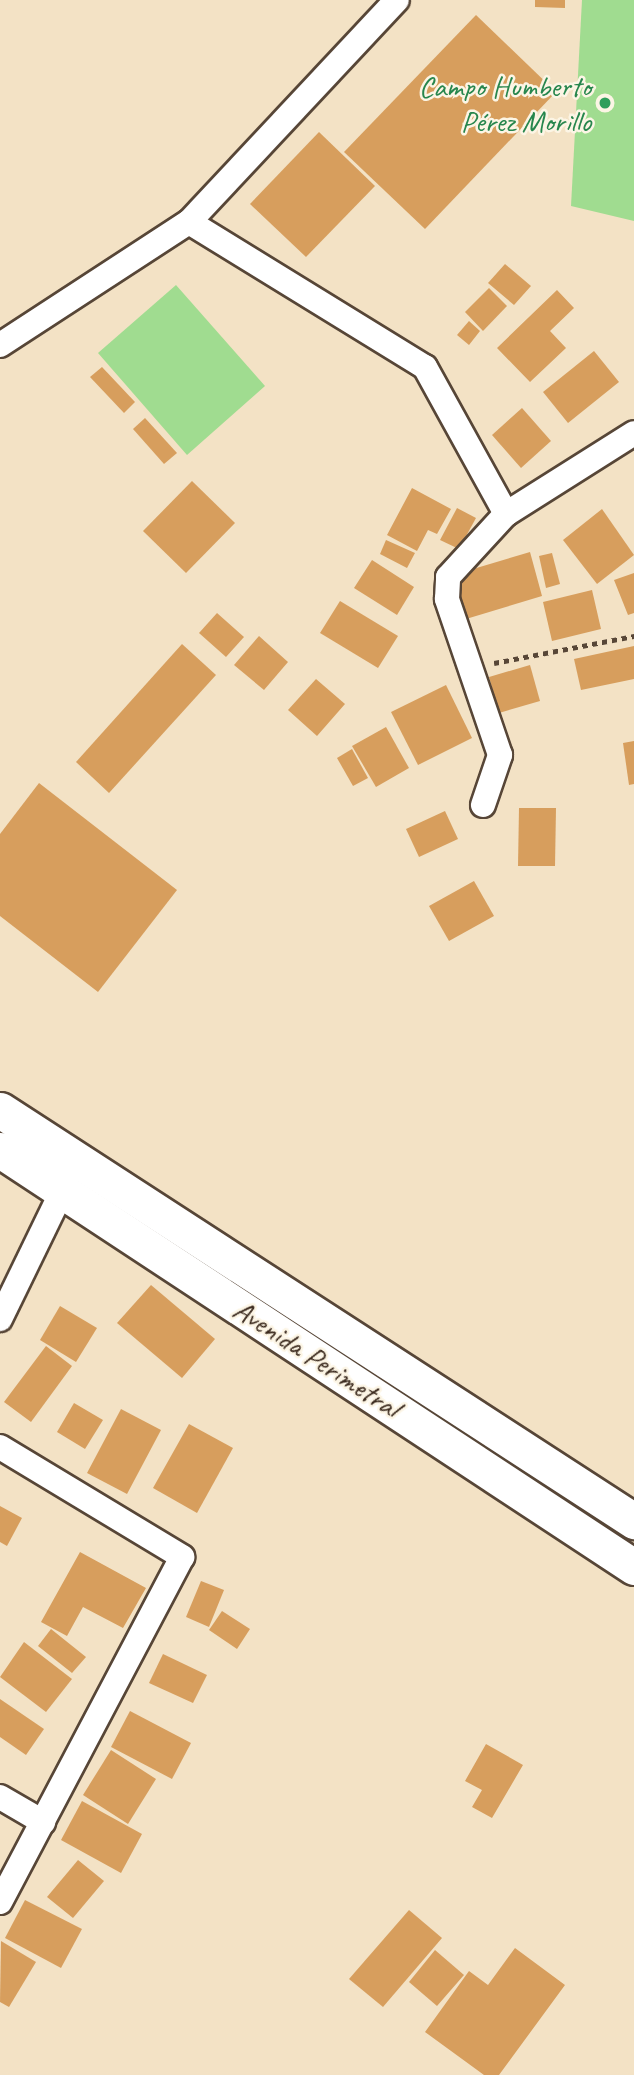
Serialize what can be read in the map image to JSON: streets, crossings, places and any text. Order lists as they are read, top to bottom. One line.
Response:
{"streets":{"main road":["Avenida Perimetral"]},"places":["Campo Humberto Pérez Morillo"]}
